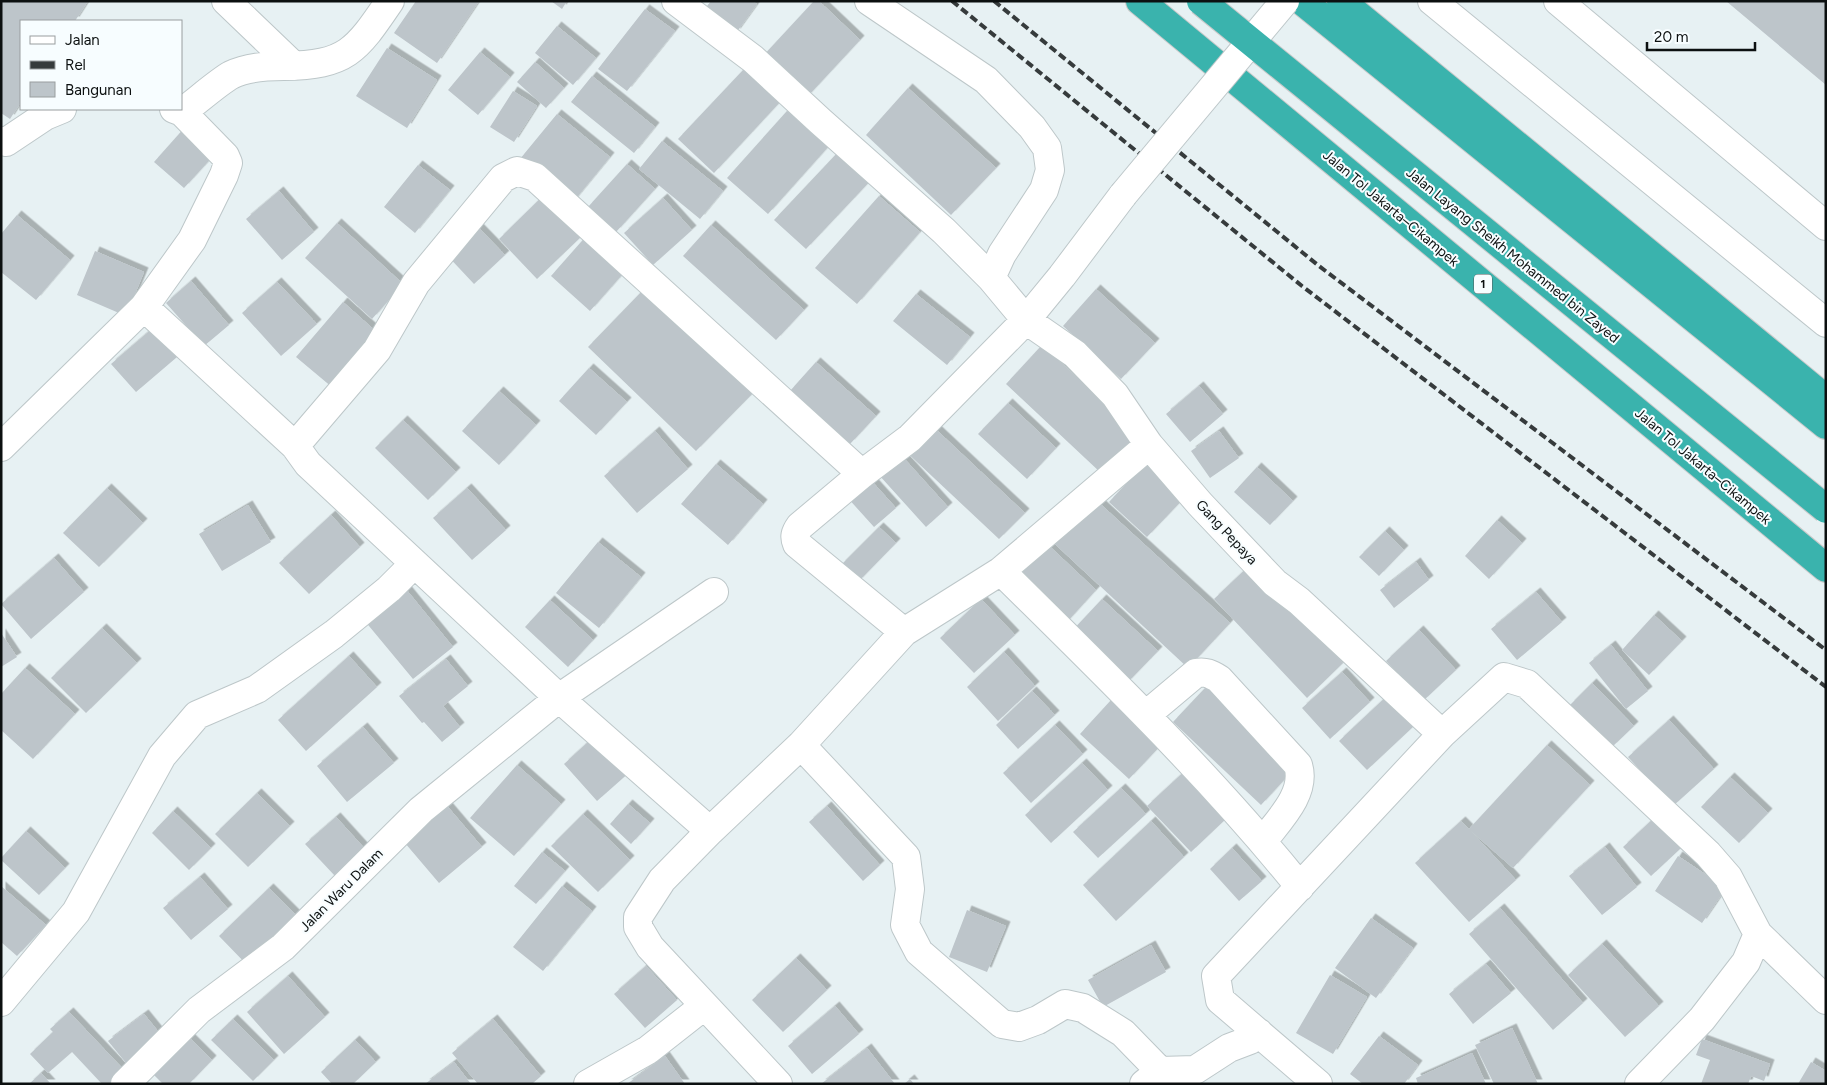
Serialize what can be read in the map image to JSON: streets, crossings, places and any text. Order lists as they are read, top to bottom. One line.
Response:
{"streets":{"highway":["Jalan Tol Jakarta–Cikampek","Jalan Layang Sheikh Mohammed bin Zayed","1"],"street":["Gang Pepaya","Jalan Waru Dalam"]},"legend":["Jalan","Rel","Bangunan"],"scale_bar":"20 m"}
